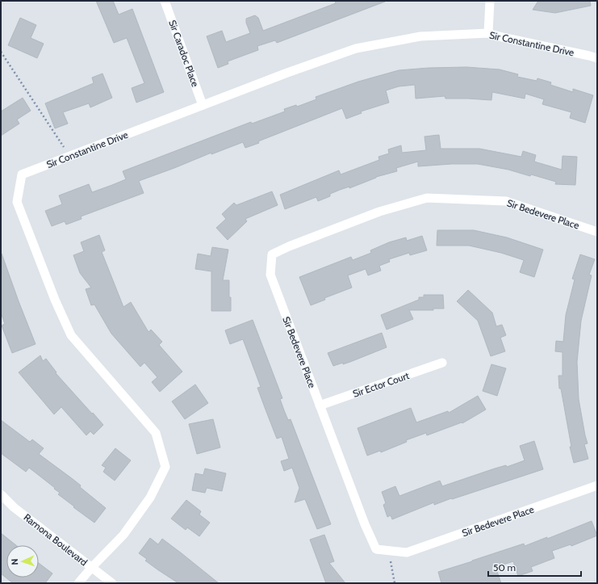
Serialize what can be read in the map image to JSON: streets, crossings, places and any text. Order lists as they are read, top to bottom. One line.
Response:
{"streets":{"street":["Sir Constantine Drive","Sir Caradoc Place","Sir Bedevere Place","Sir Ector Court","Ramona Boulevard"]},"crossings":[["Sir Constantine Drive","Sir Caradoc Place"],["Sir Constantine Drive","Ramona Boulevard"],["Sir Bedevere Place","Sir Ector Court"]],"scale_bar":"50 m","north":"left"}
